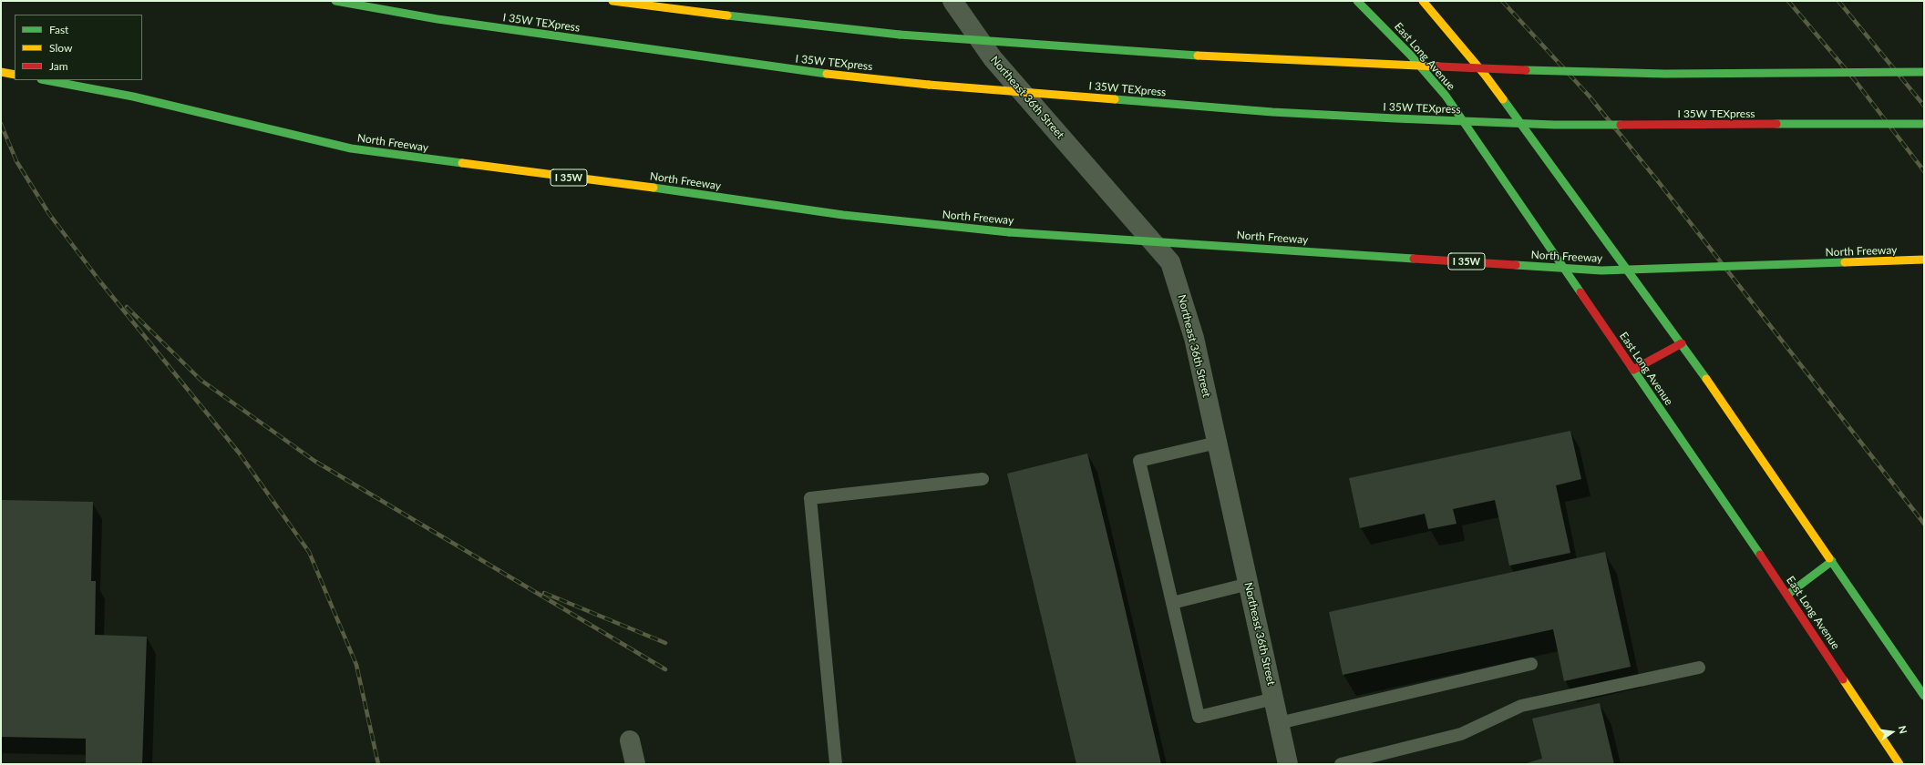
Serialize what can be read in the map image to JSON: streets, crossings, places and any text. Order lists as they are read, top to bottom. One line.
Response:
{"streets":{"main road":["I 35W TEXpress","East Long Avenue","North Freeway","I 35W"],"street":["Northeast 36th Street"]},"legend":["Fast","Slow","Jam"],"north":"right"}
